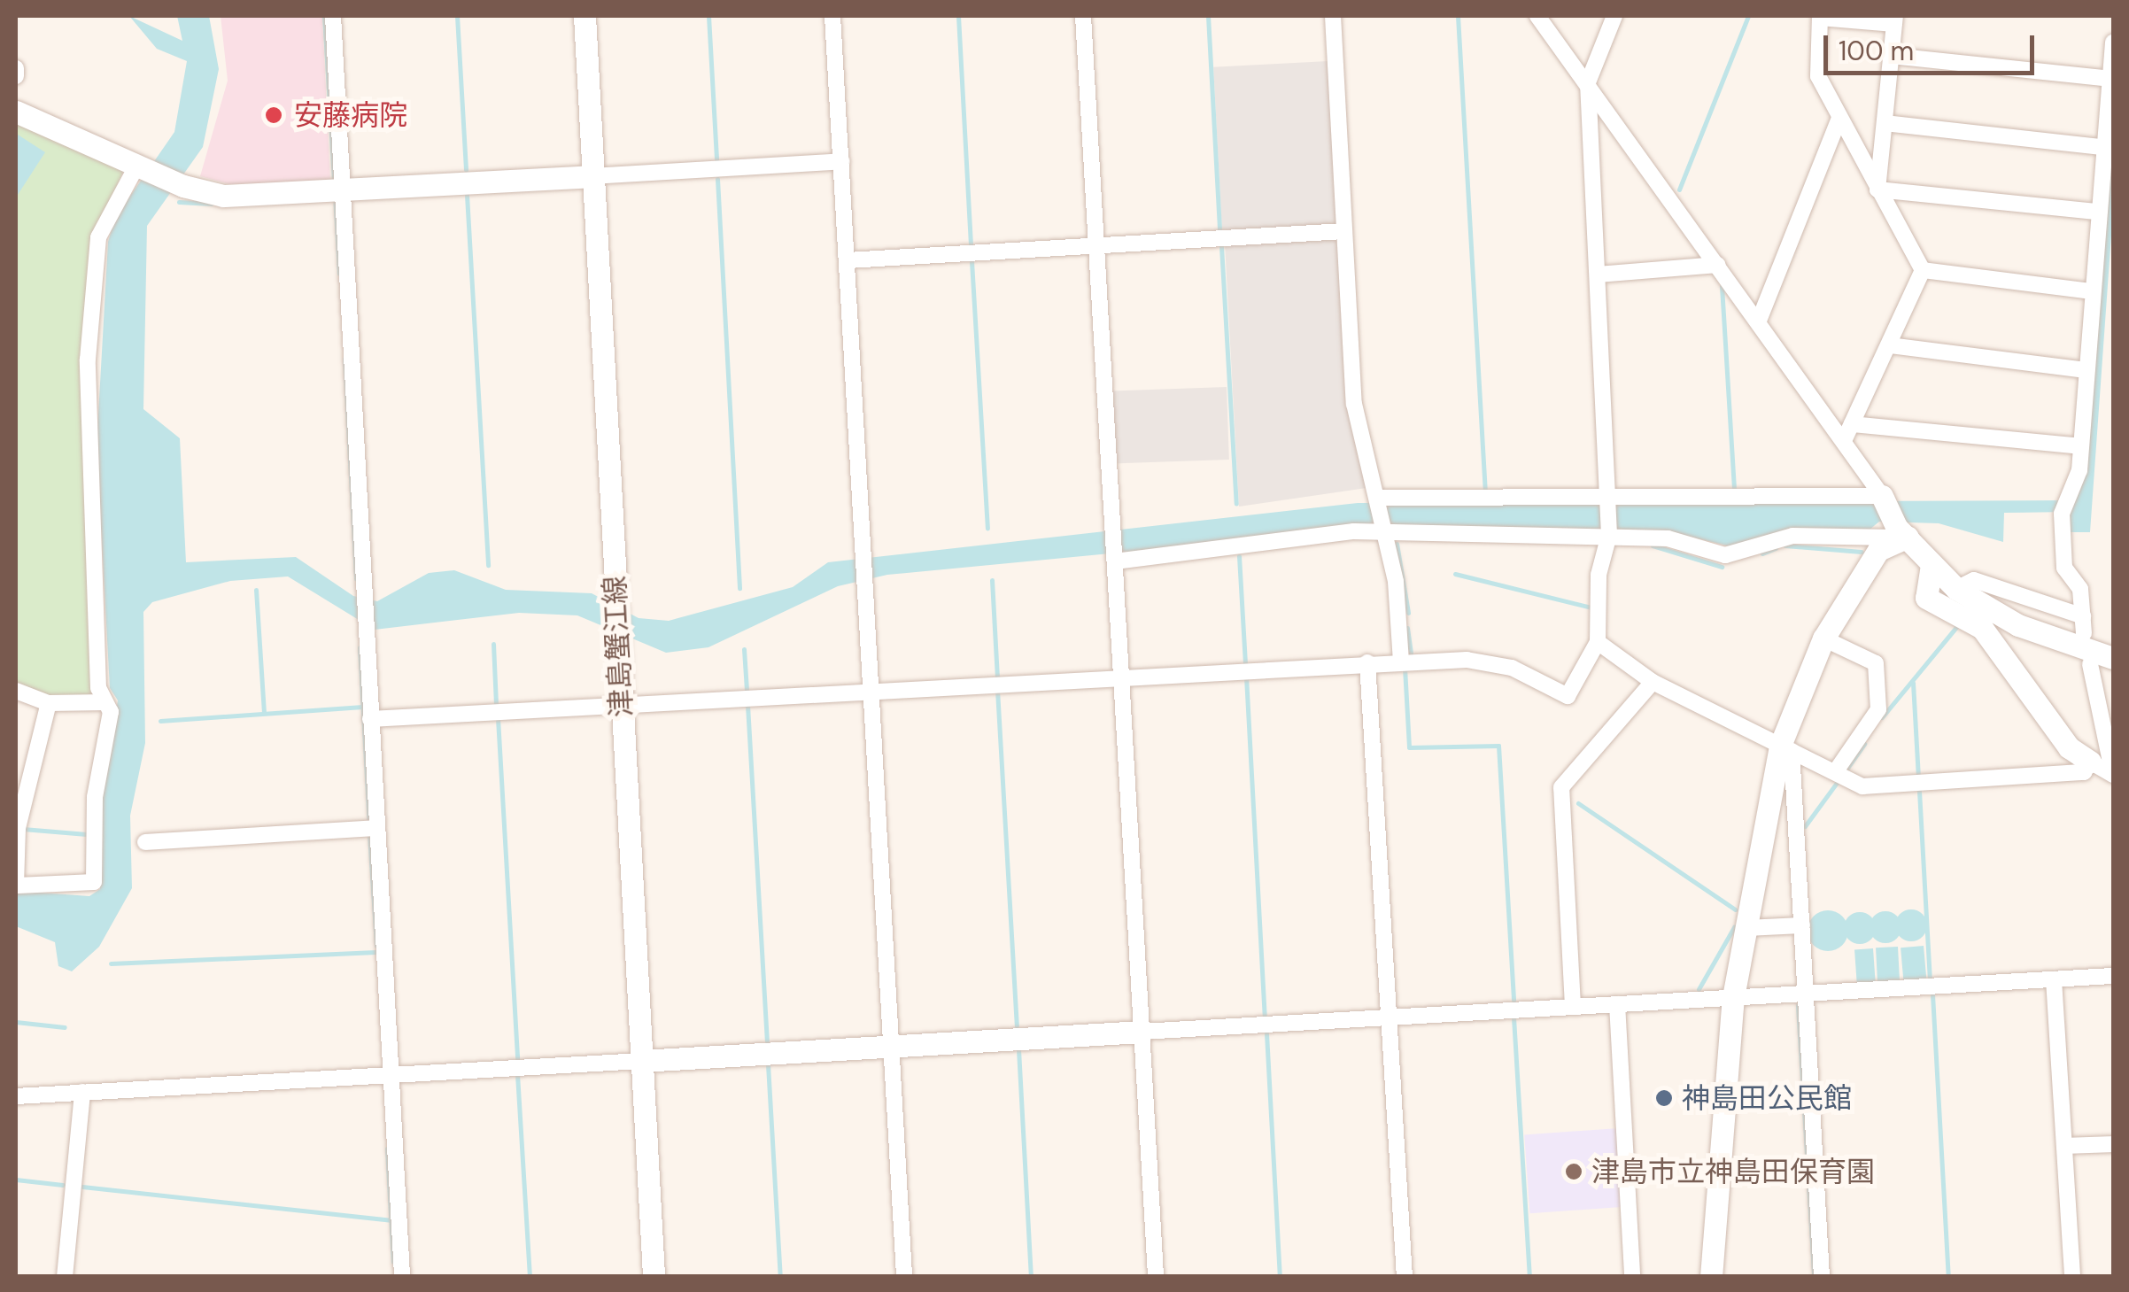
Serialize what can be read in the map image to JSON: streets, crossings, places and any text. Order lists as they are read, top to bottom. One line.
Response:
{"streets":{"street":["津島蟹江線"]},"places":["安藤病院","神島田公民館","津島市立神島田保育園"],"scale_bar":"100 m"}
